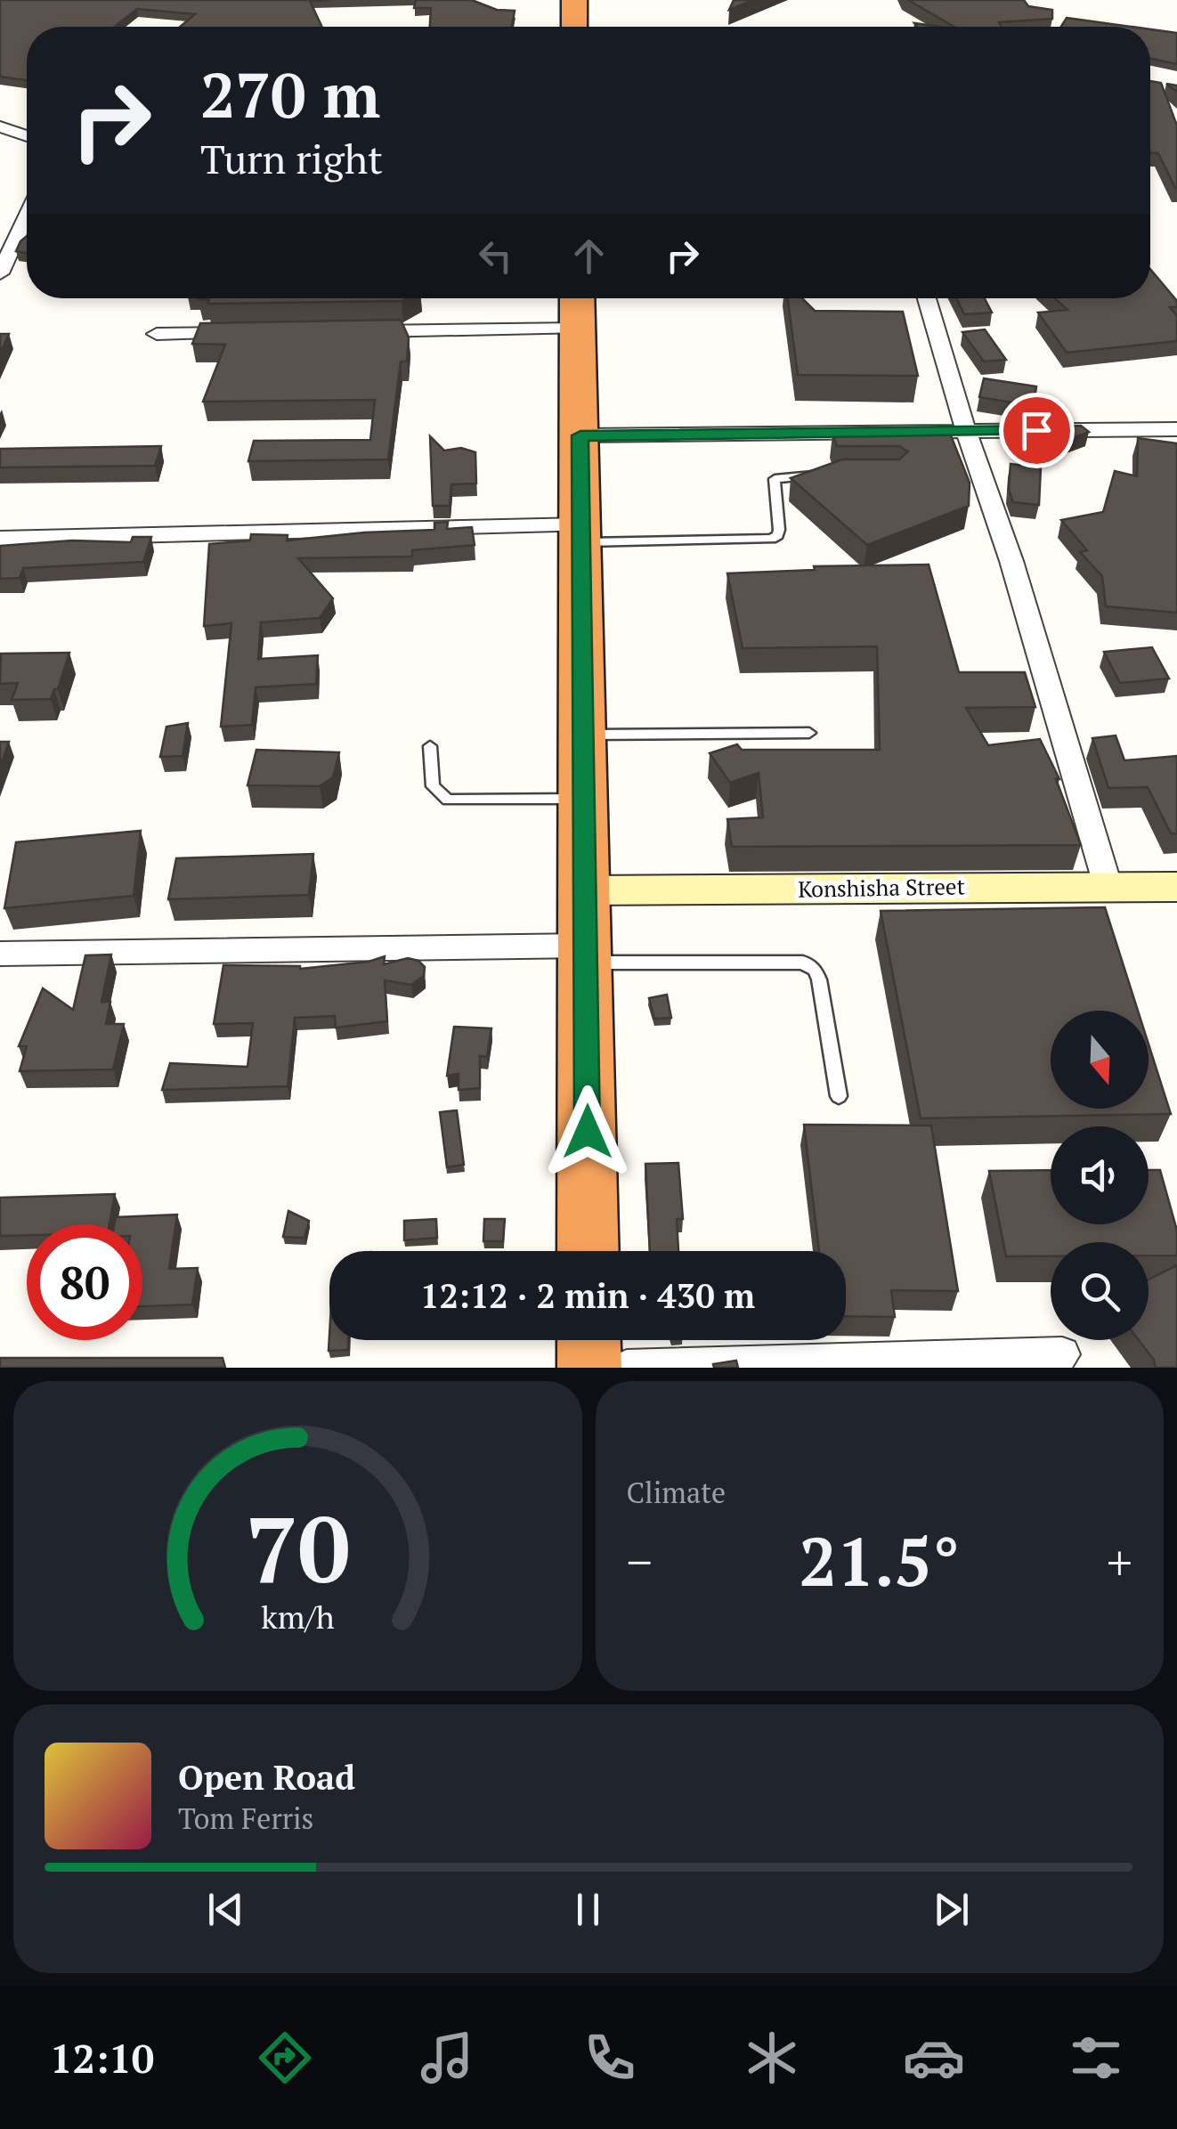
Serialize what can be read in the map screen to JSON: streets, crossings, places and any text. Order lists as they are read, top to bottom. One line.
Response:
{"streets":{"street":["Konshisha Street"]},"north":"bottom","page":{"turn":["270 m","Turn right"],"limit":"80","trip":"12:12 · 2 min · 430 m","tile":"Climate","heat":["−","21.5°","+"],"song":["Open Road","Tom Ferris"],"tabs":"12:10","gauge":["70","km/h"]}}
